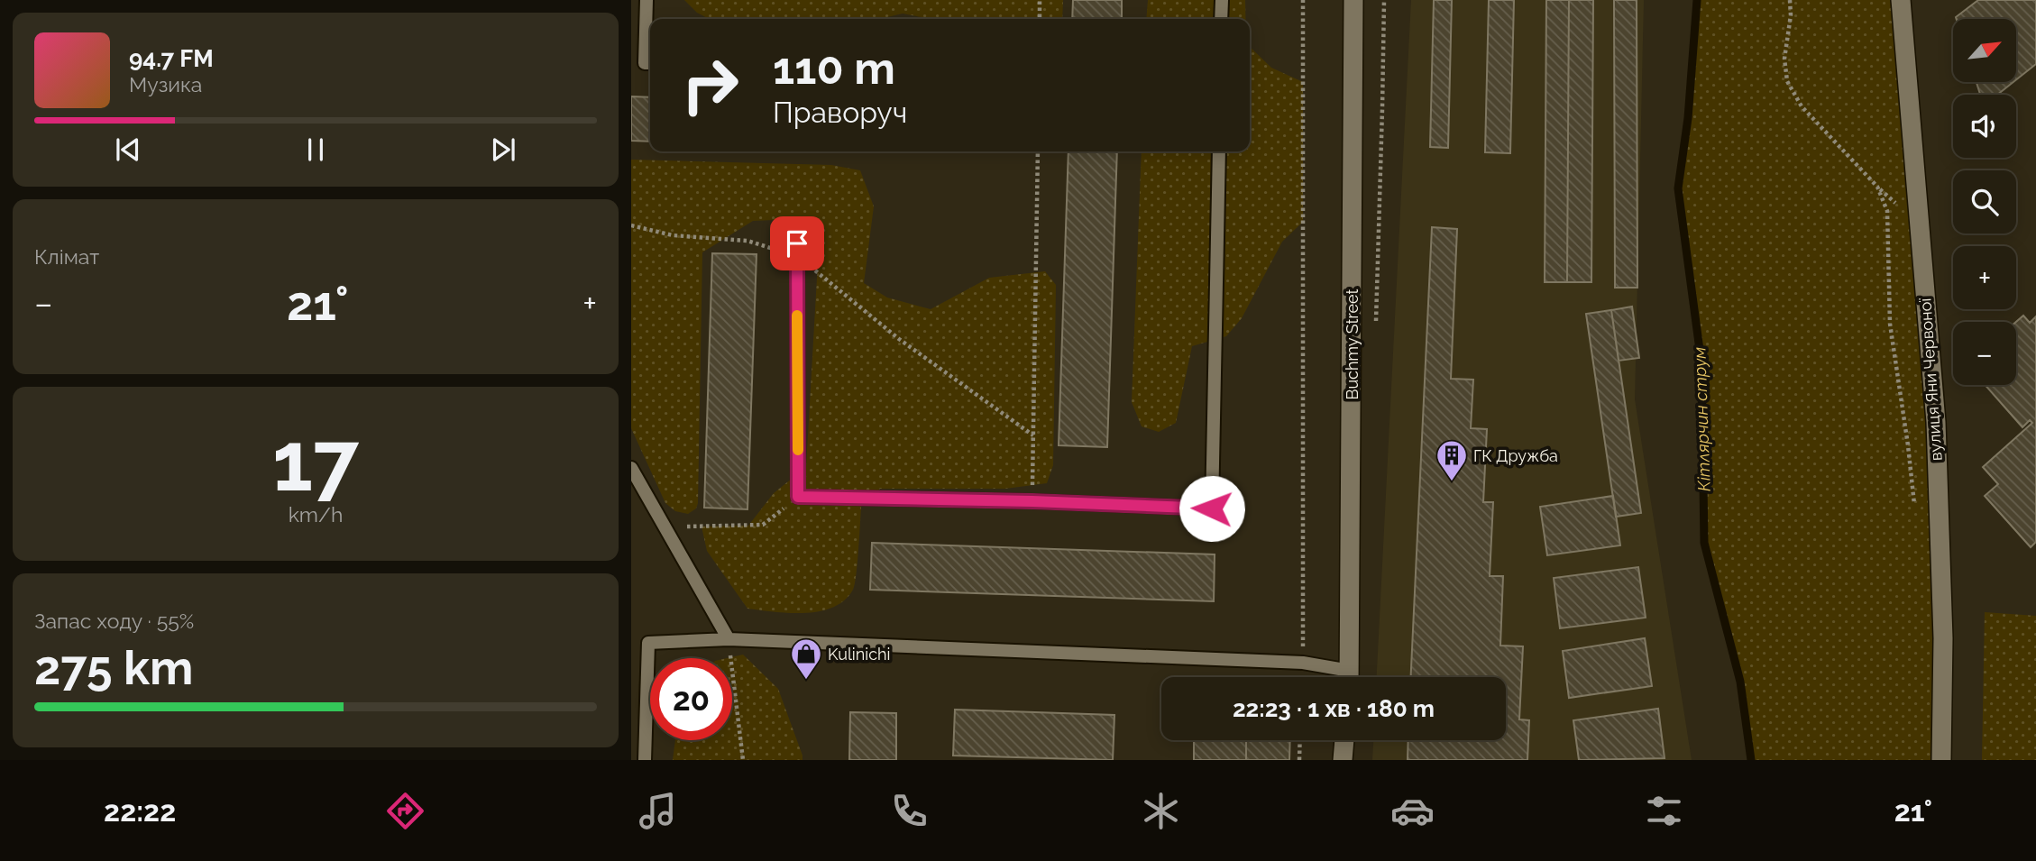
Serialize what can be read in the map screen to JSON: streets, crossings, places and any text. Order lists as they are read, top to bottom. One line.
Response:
{"streets":{"street":["Buchmy Street","вулиця Яни Червоної"]},"water":["Кітлярчин струм"],"places":{"building":["ГК Дружба"],"shop":["Kulinichi"]},"north":"top right","page":{"map_buttons":["+","−"],"turn":["110 m","Праворуч"],"song":["94.7 FM","Музика"],"tile":["Клімат",["17","km/h"],["Запас ходу · 55%","275 km"]],"heat":["−","21°","+"],"limit":"20","trip":"22:23 · 1 хв · 180 m","tabs":["22:22","21°"]}}
